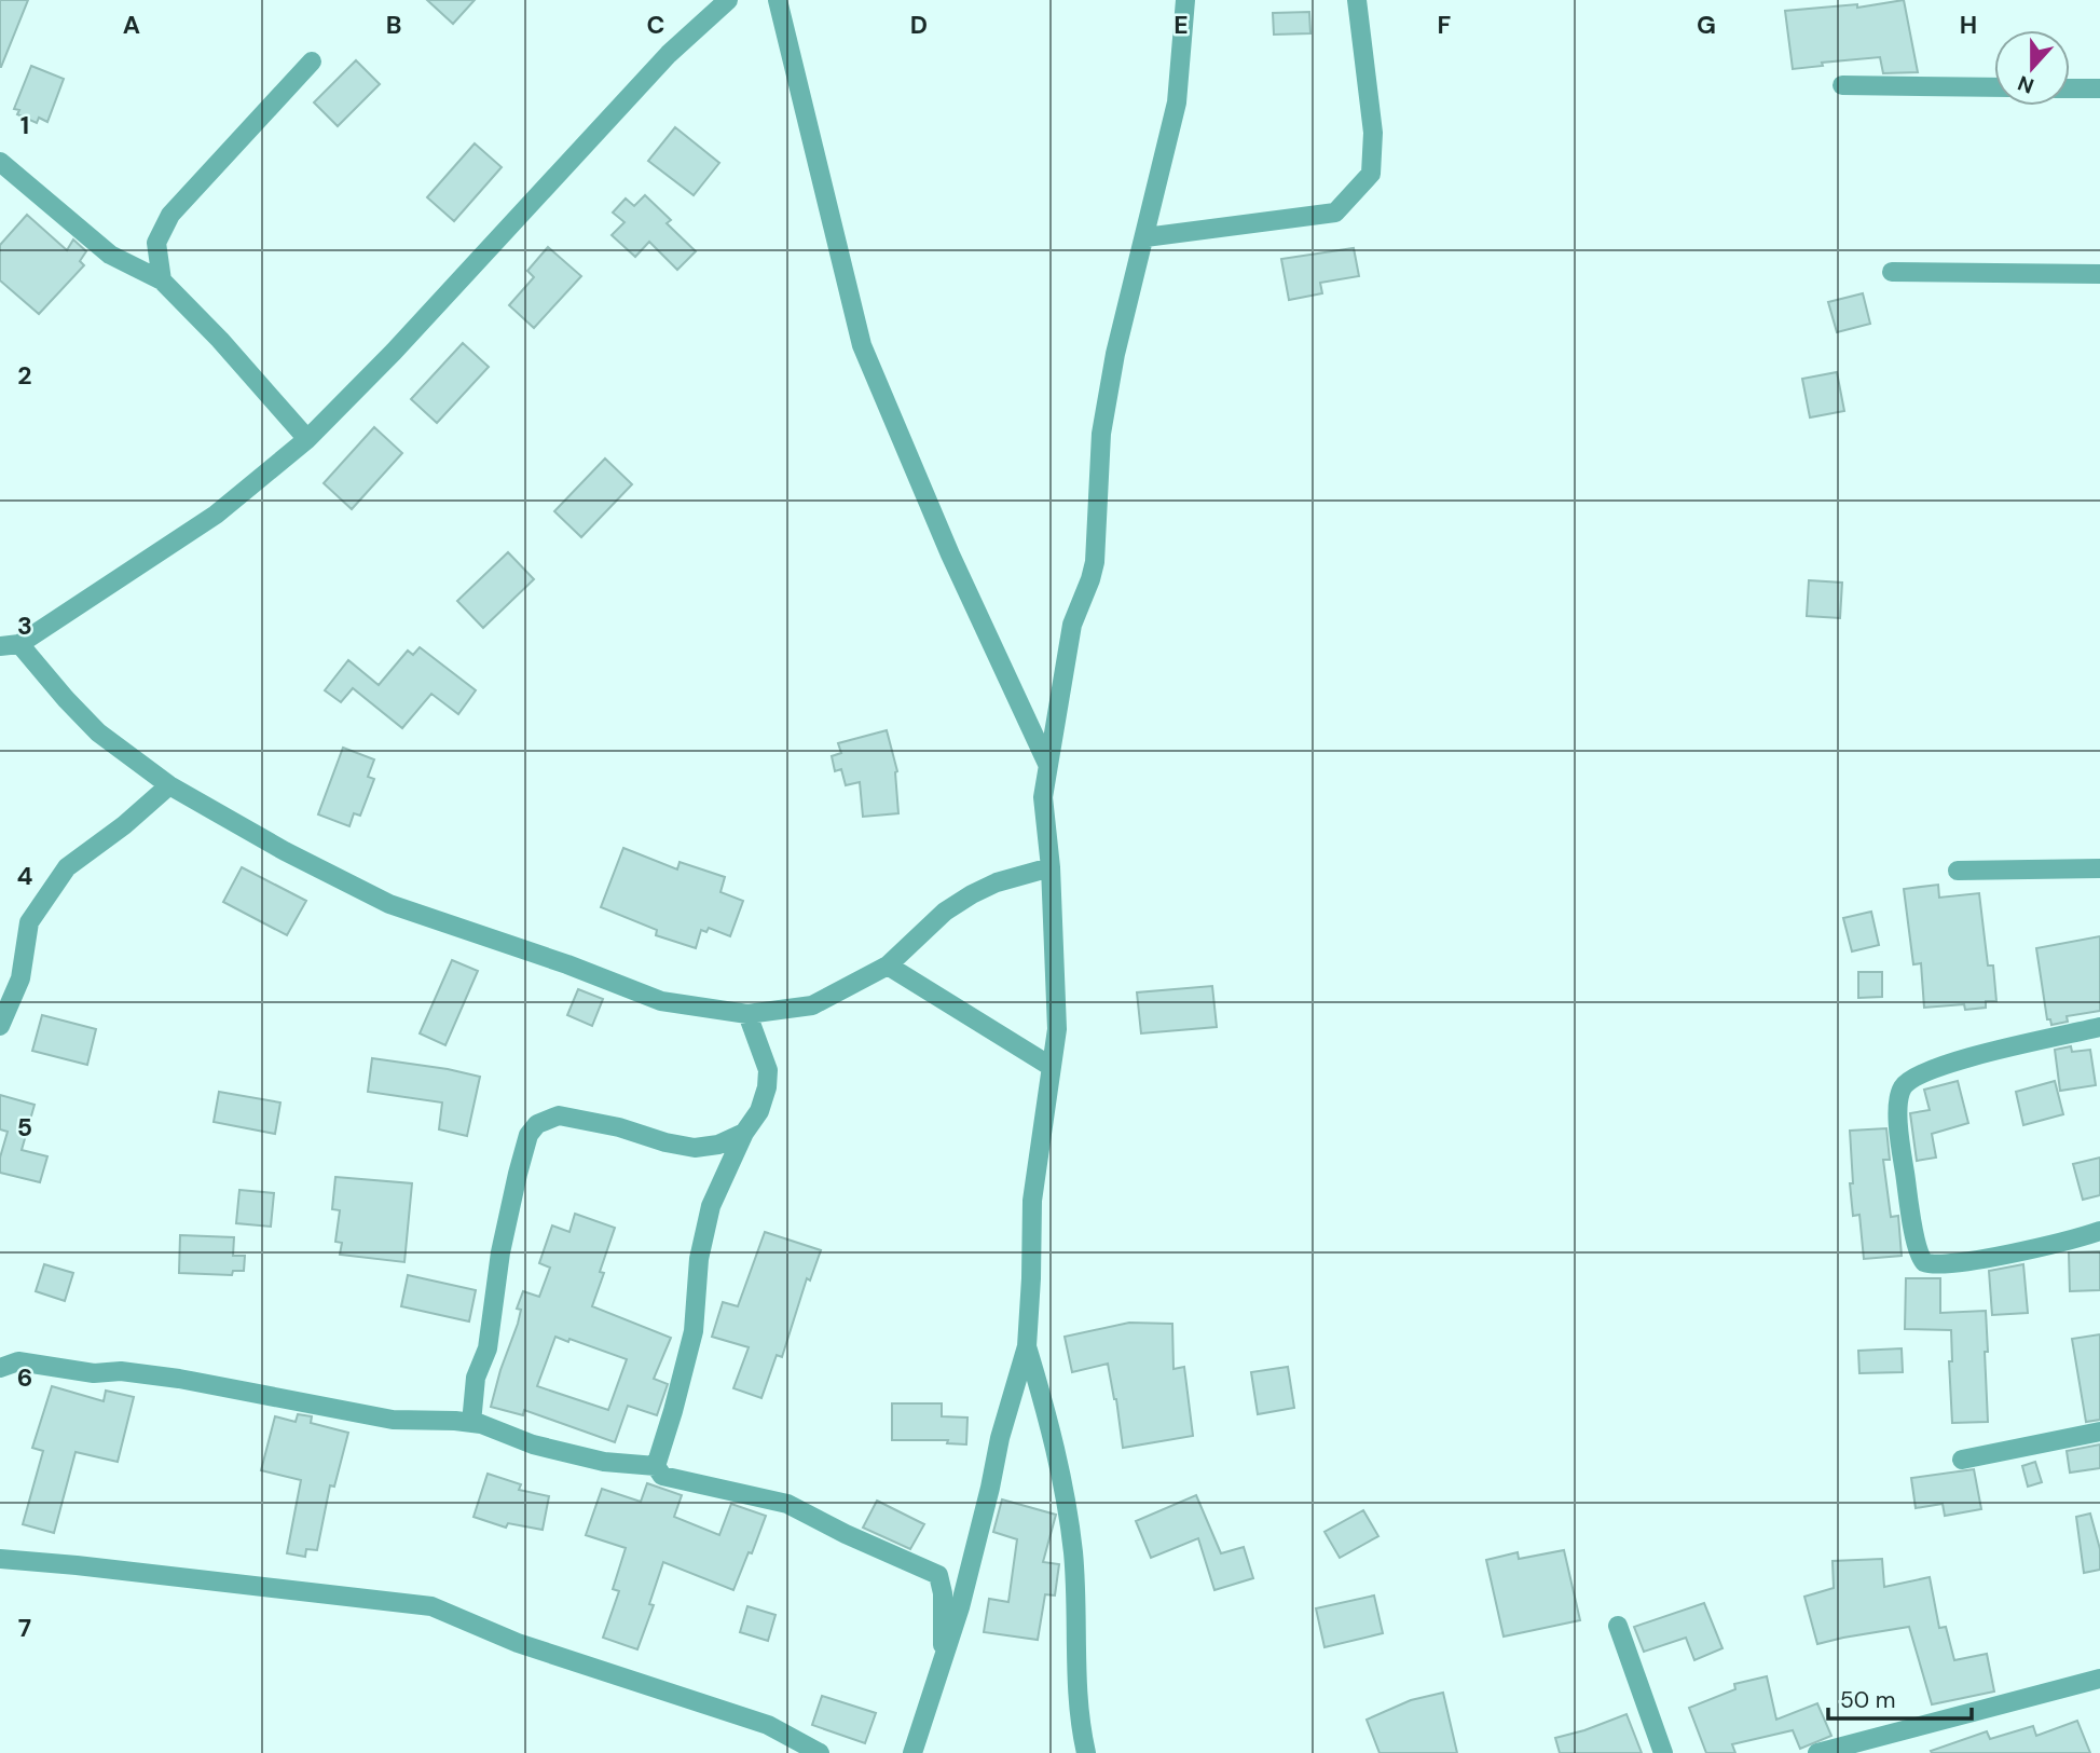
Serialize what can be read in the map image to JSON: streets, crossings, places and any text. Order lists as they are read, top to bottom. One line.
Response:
{"scale_bar":"50 m","north":"bottom","grid":{"columns":["A","B","C","D","E","F","G","H"],"rows":["1","2","3","4","5","6","7"]}}
